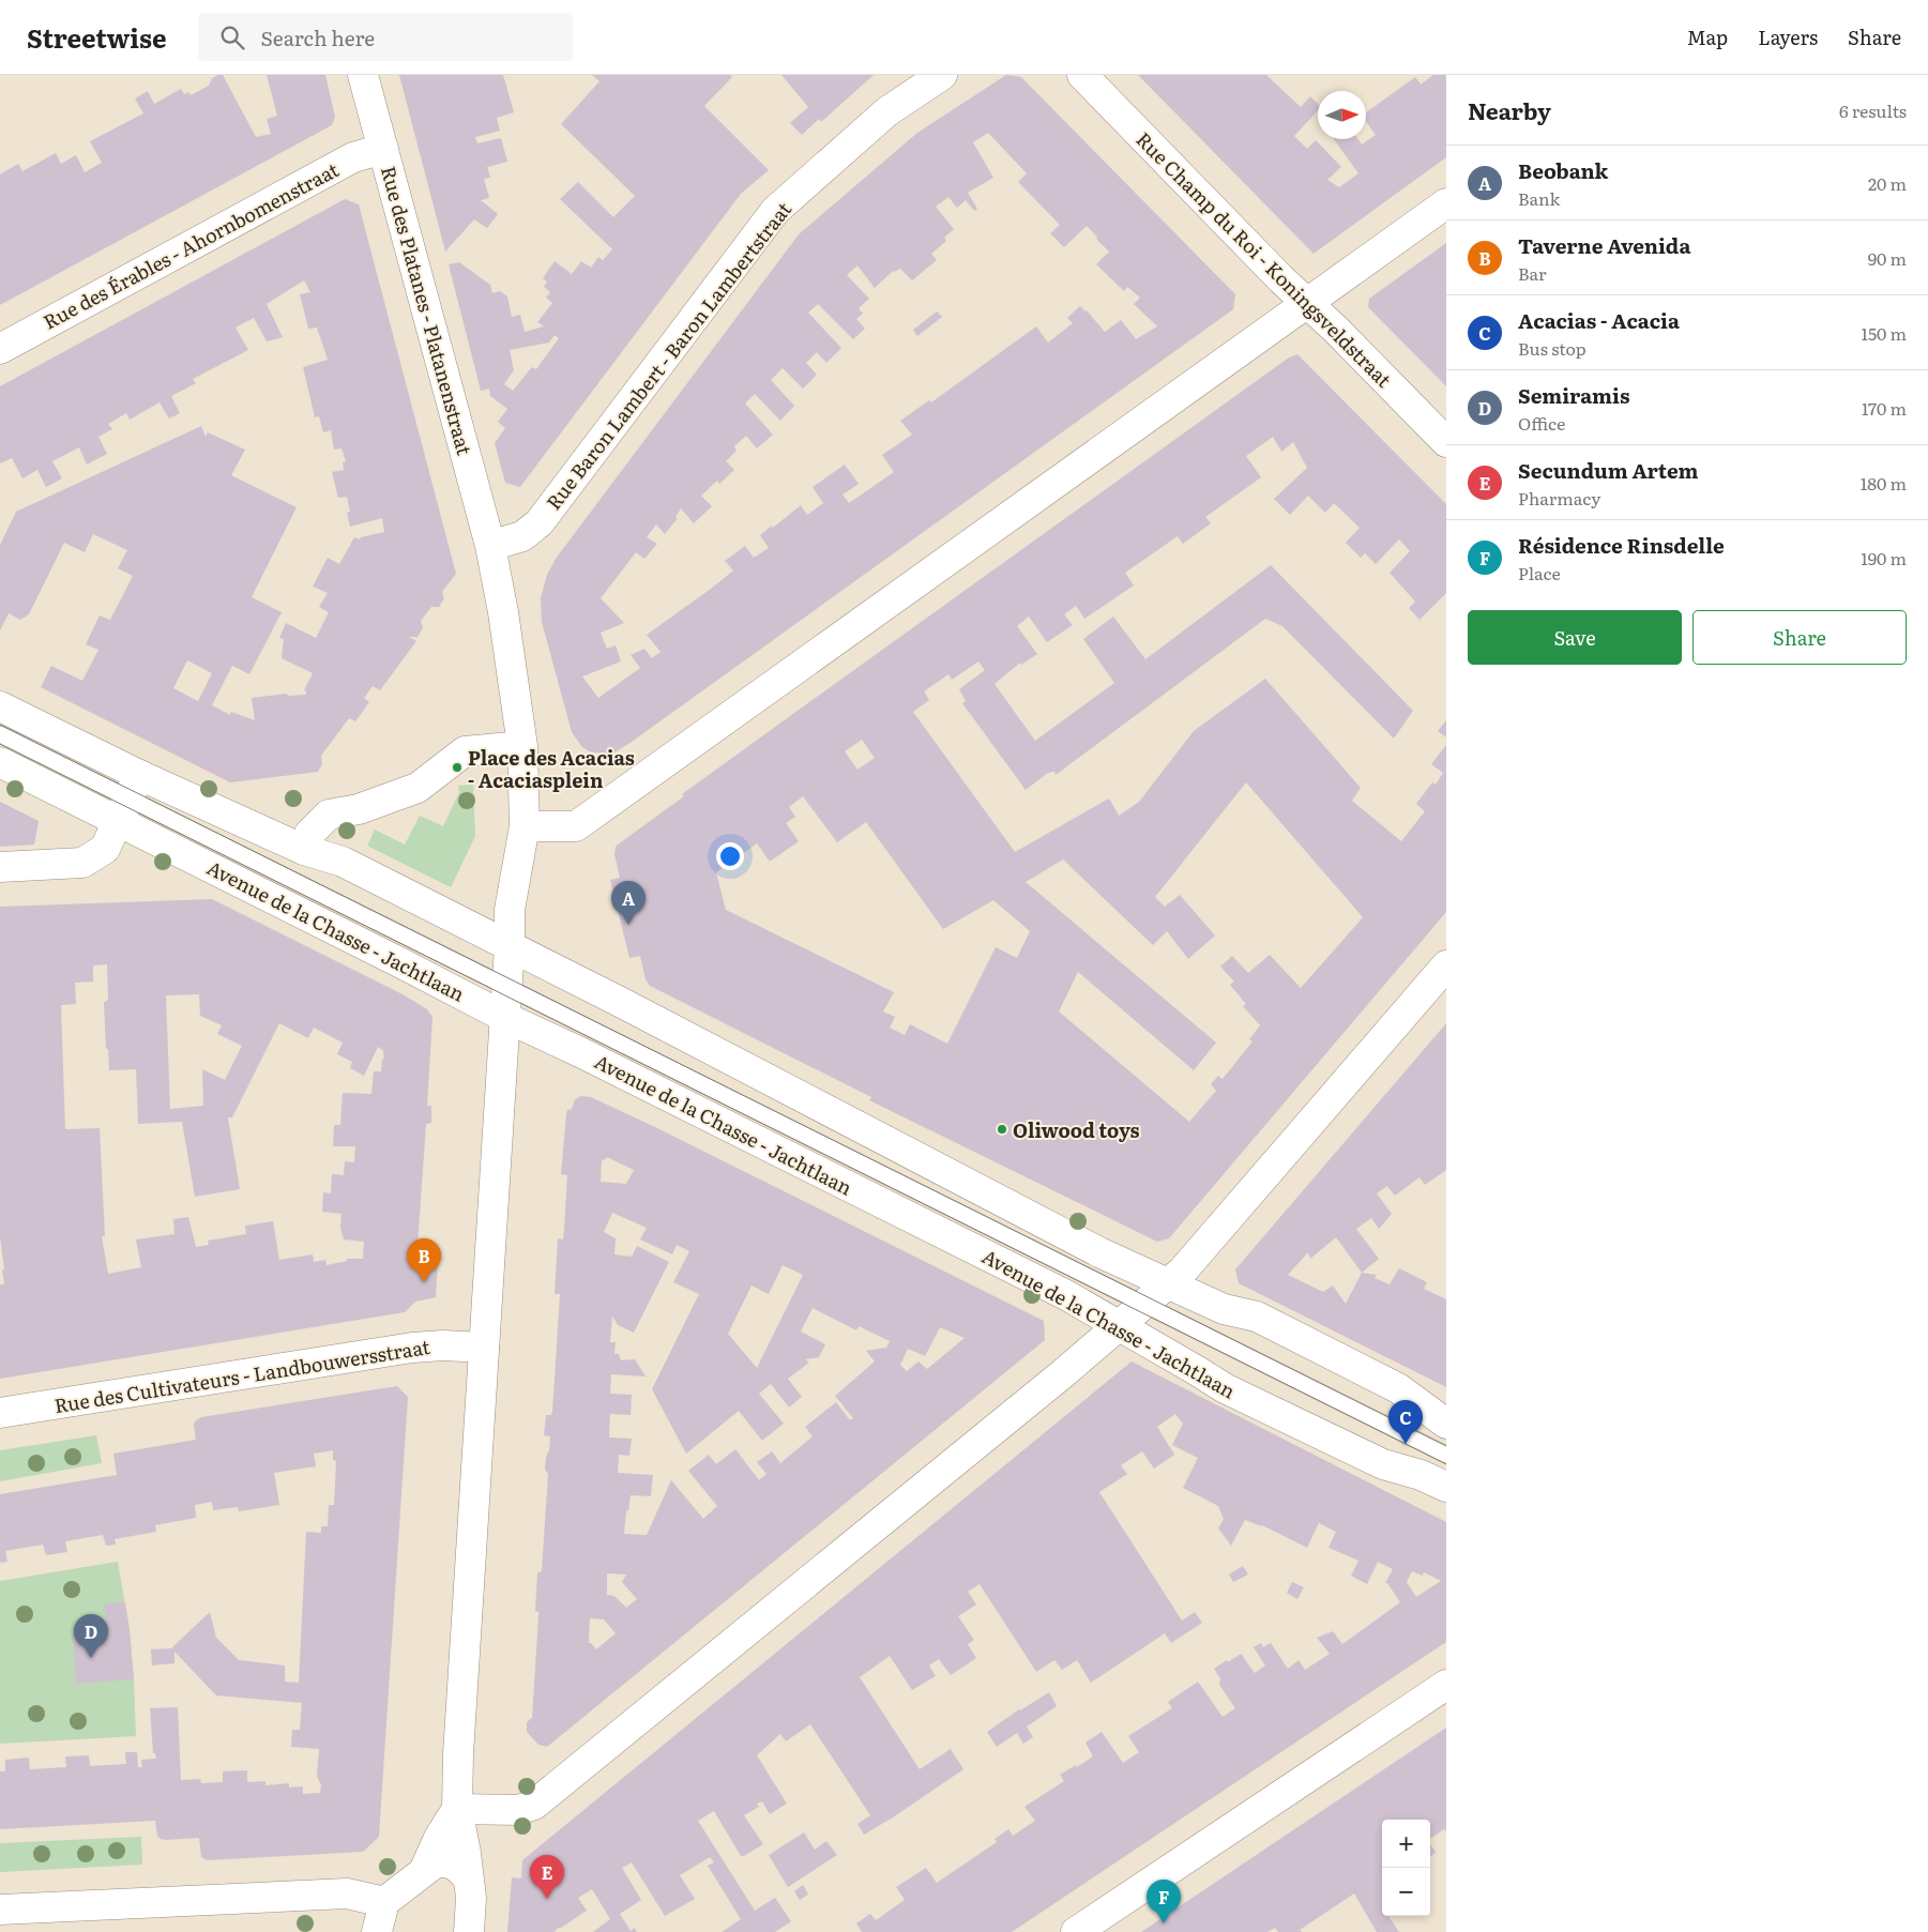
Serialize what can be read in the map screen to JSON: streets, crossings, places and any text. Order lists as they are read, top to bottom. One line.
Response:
{"streets":{"street":["Rue des Érables - Ahornbomenstraat","Rue Champ du Roi - Koningsveldstraat","Rue des Platanes - Platanenstraat","Rue Baron Lambert - Baron Lambertstraat","Avenue de la Chasse - Jachtlaan","Rue des Cultivateurs - Landbouwersstraat"]},"crossings":[["Rue des Érables - Ahornbomenstraat","Rue des Platanes - Platanenstraat"],["Rue des Platanes - Platanenstraat","Rue Baron Lambert - Baron Lambertstraat"]],"places":["Place des Acacias - Acaciasplein","Oliwood toys"],"north":"right","page":{"header":"Streetwise","search":"Search here","nav":["Map","Layers","Share"],"heading":["Nearby","6 results"],"list":[{"mark":"A","name":"Beobank","note":"Bank","value":"20 m"},{"mark":"B","name":"Taverne Avenida","note":"Bar","value":"90 m"},{"mark":"C","name":"Acacias - Acacia","note":"Bus stop","value":"150 m"},{"mark":"D","name":"Semiramis","note":"Office","value":"170 m"},{"mark":"E","name":"Secundum Artem","note":"Pharmacy","value":"180 m"},{"mark":"F","name":"Résidence Rinsdelle","note":"Place","value":"190 m"}],"buttons":["Save","Share"],"pins":["A","B","C","D","E","F"],"map_buttons":["+","−"]}}
